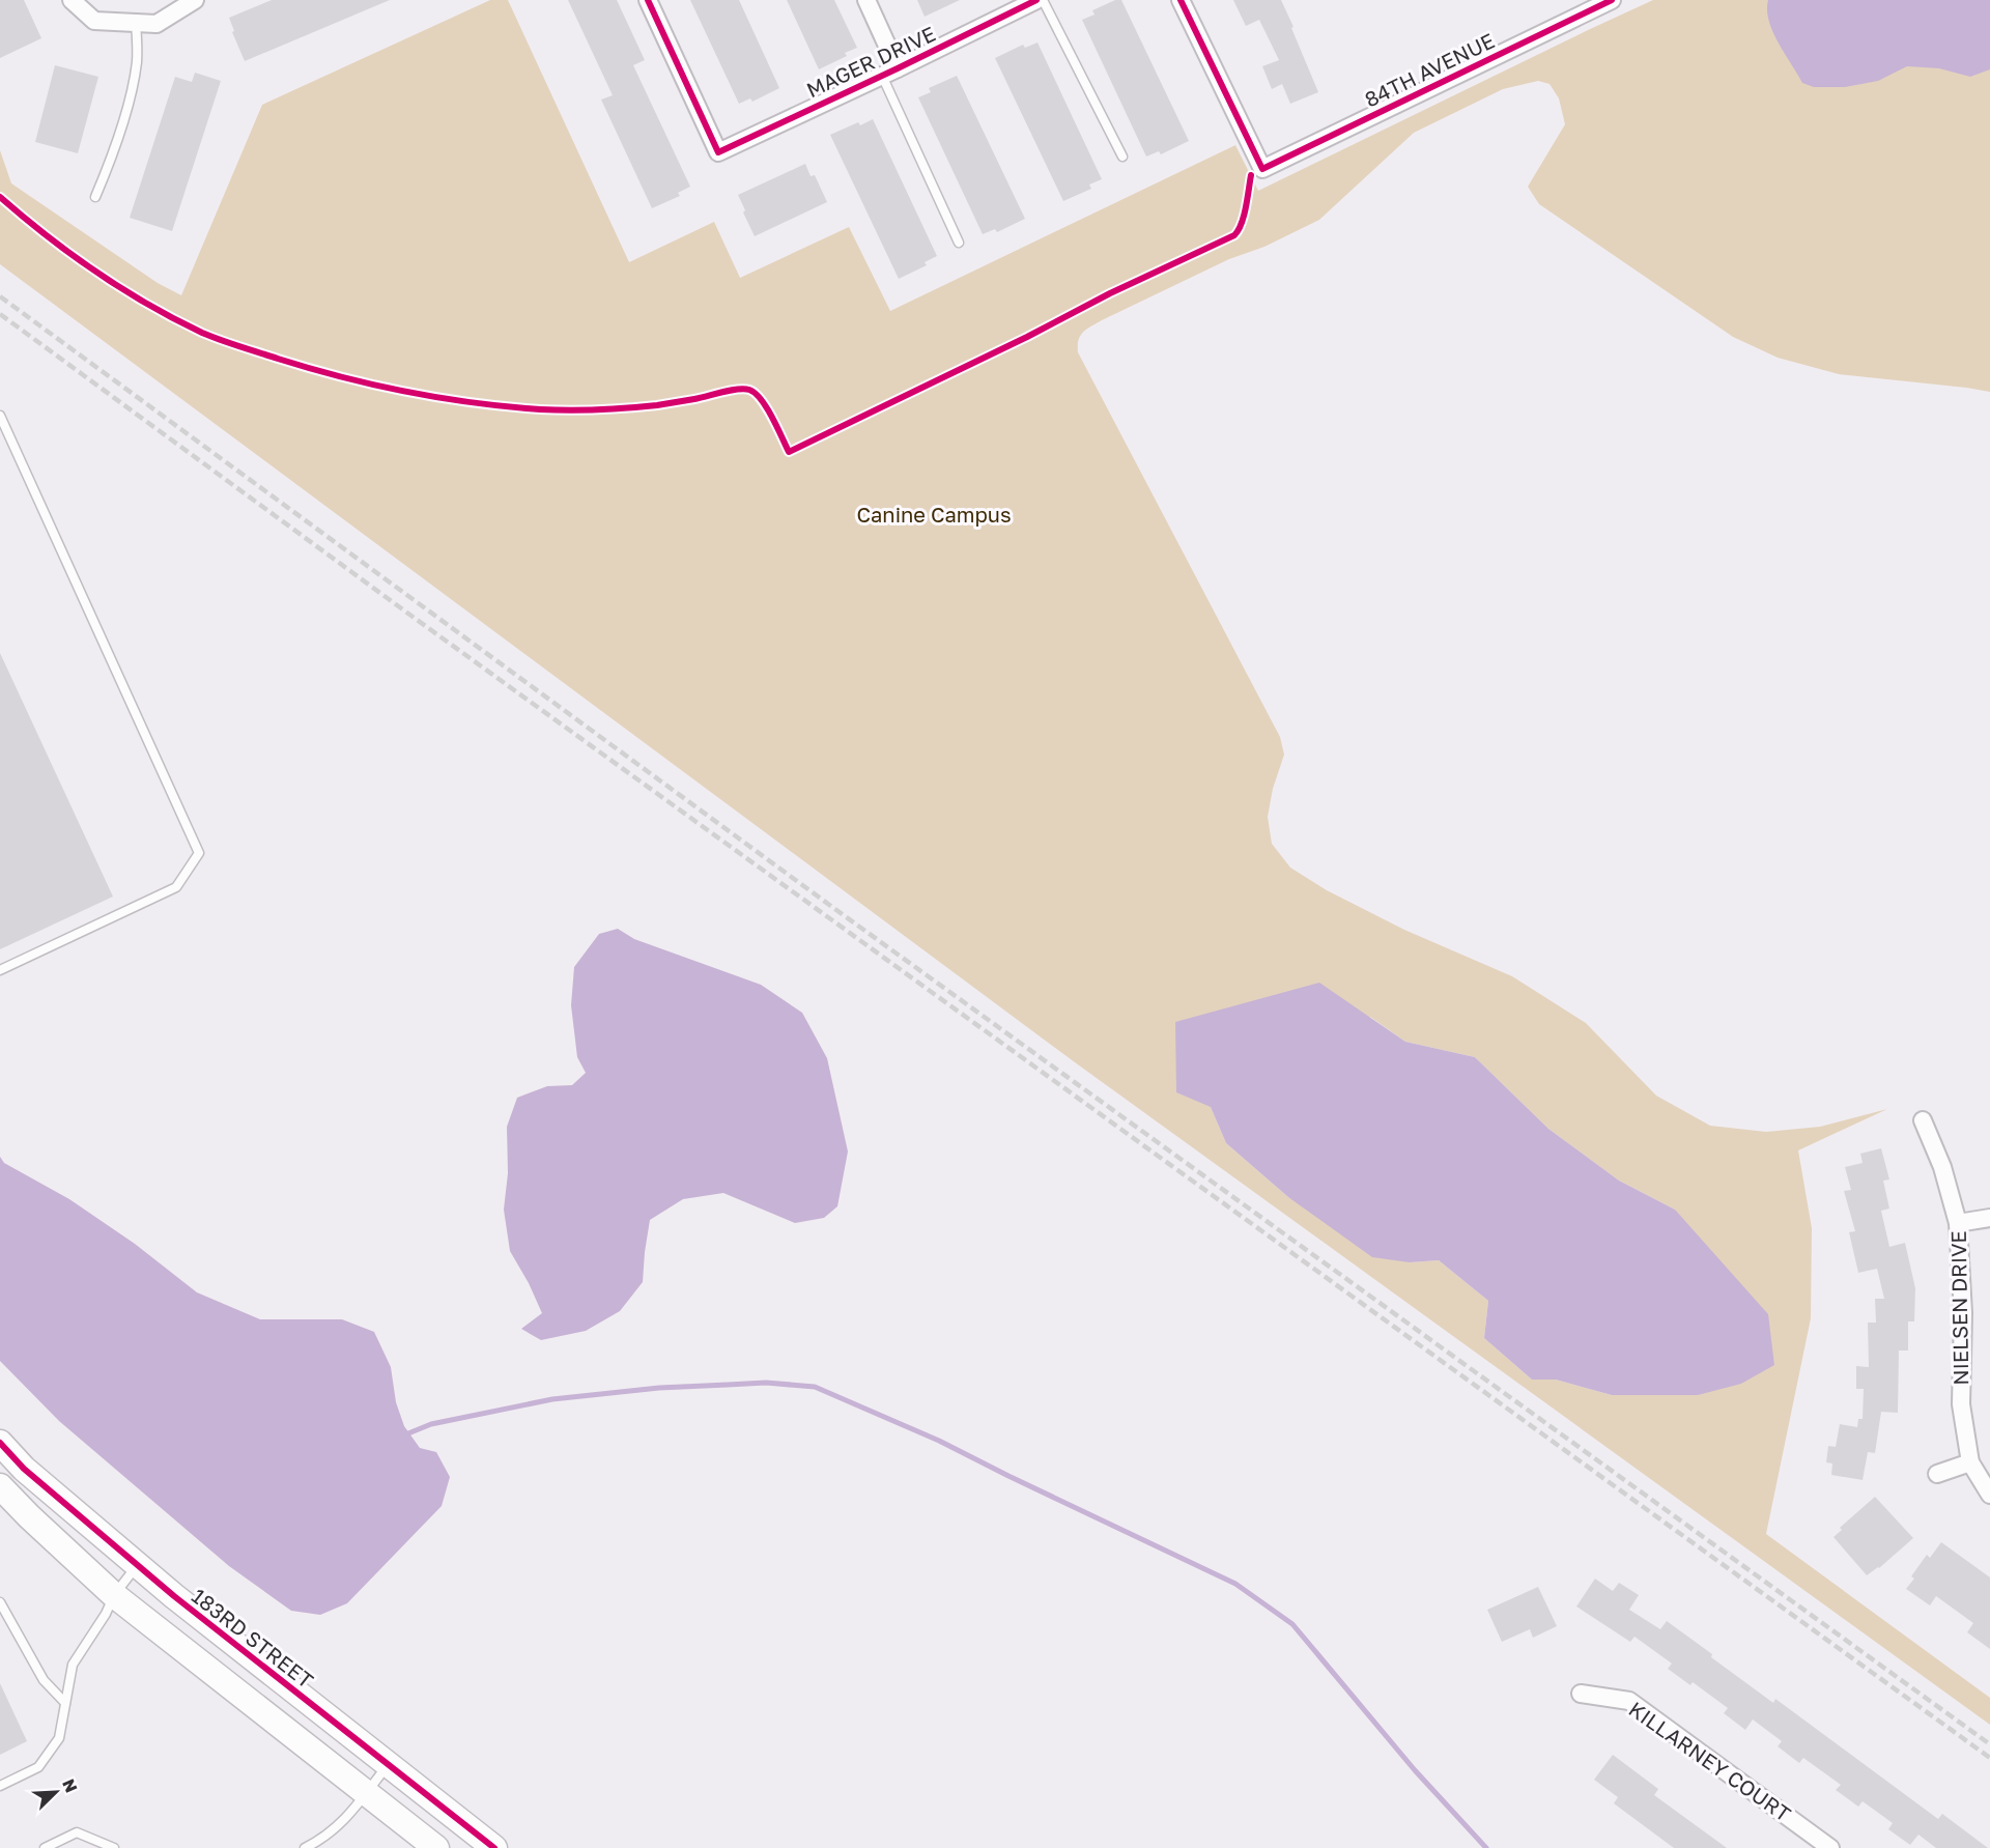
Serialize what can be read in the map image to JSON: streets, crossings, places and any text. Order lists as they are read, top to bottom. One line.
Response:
{"streets":{"street":["MAGER DRIVE","84TH AVENUE","NIELSEN DRIVE","183RD STREET","KILLARNEY COURT"]},"parks":["Canine Campus"],"north":"top right"}
